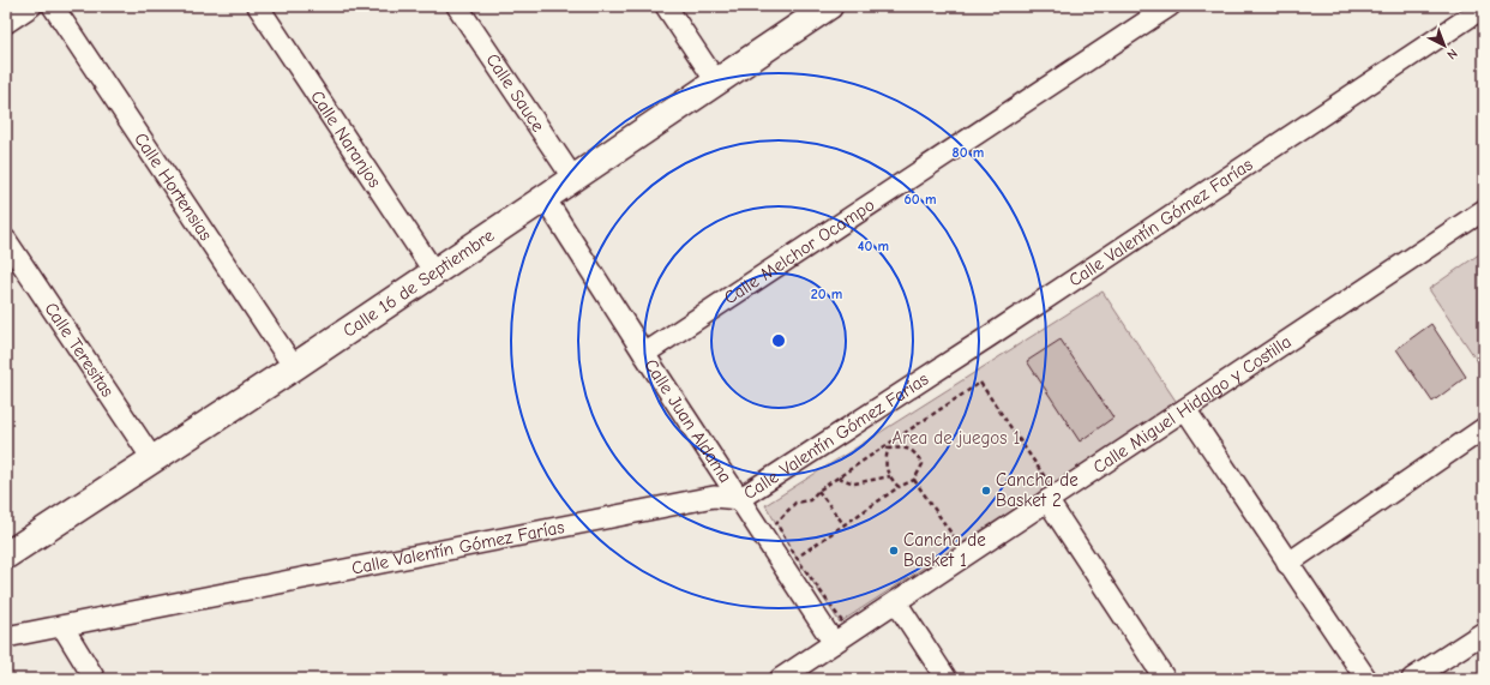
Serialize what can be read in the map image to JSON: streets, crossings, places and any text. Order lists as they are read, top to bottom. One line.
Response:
{"streets":{"street":["Calle Sauce","Calle Naranjos","Calle Hortensias","Calle Valentín Gómez Farías","Calle Melchor Ocampo","Calle 16 de Septiembre","Calle Teresitas","Calle Miguel Hidalgo y Costilla","Calle Juan Aldama"]},"crossings":[["Calle Sauce","Calle 16 de Septiembre"],["Calle Naranjos","Calle 16 de Septiembre"],["Calle Hortensias","Calle 16 de Septiembre"],["Calle Valentín Gómez Farías","Calle Juan Aldama"],["Calle Melchor Ocampo","Calle Juan Aldama"],["Calle 16 de Septiembre","Calle Teresitas"],["Calle 16 de Septiembre","Calle Juan Aldama"],["Calle Miguel Hidalgo y Costilla","Calle Juan Aldama"]],"parks":["Area de juegos 1"],"places":["Cancha de Basket 2","Cancha de Basket 1"],"north":"bottom right","rings":["80 m","60 m","40 m","20 m"]}
